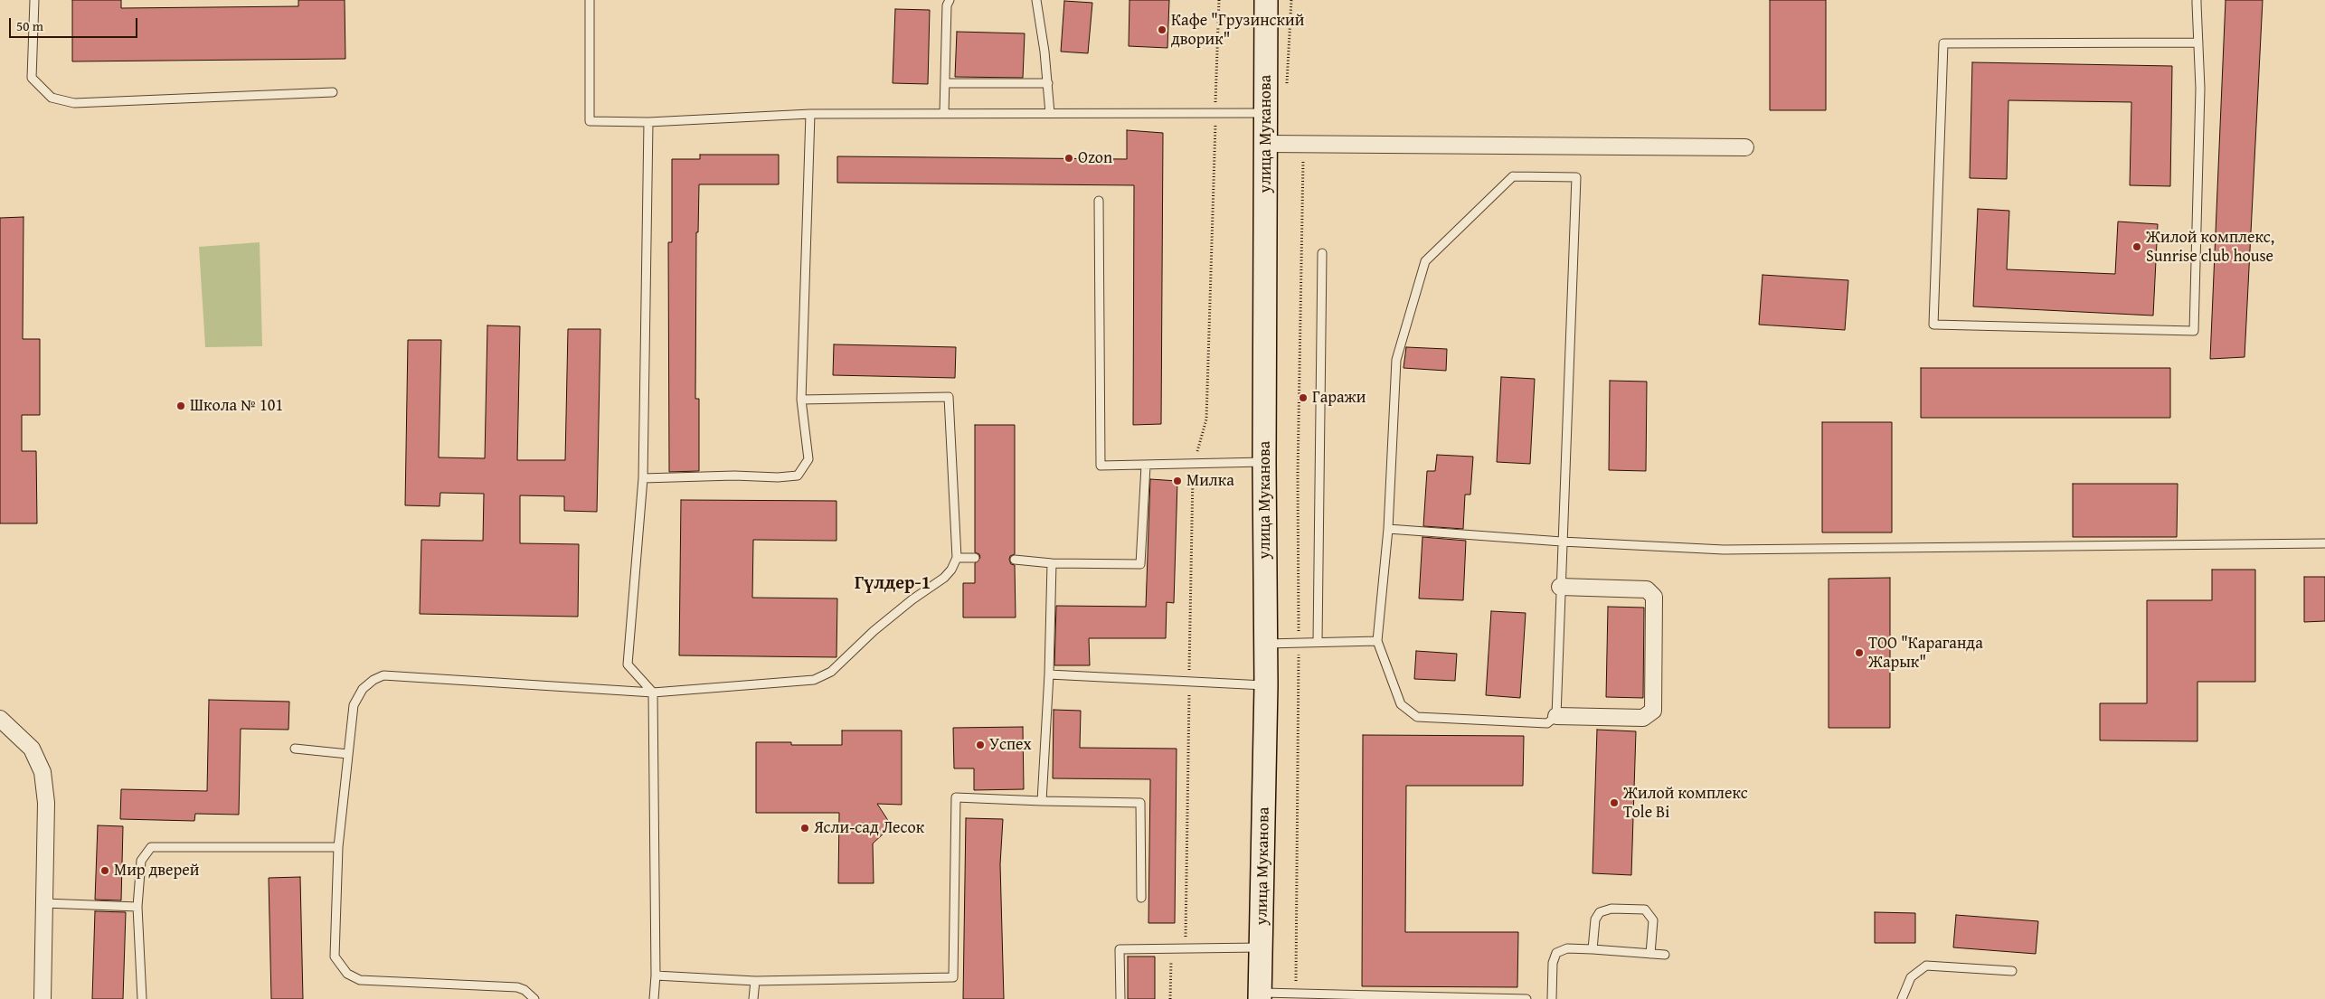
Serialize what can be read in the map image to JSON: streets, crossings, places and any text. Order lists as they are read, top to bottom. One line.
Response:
{"streets":{"main road":["улица Муканова"]},"districts":["Гүлдер-1"],"places":["Кафе \"Грузинский дворик\"","Ozon","Жилой комплекс, Sunrise club house","Гаражи","Школа № 101","Милка","ТОО \"Караганда Жарык\"","Успех","Жилой комплекс Tole Bi","Ясли-сад Лесок","Мир дверей"],"scale_bar":"50 m"}
